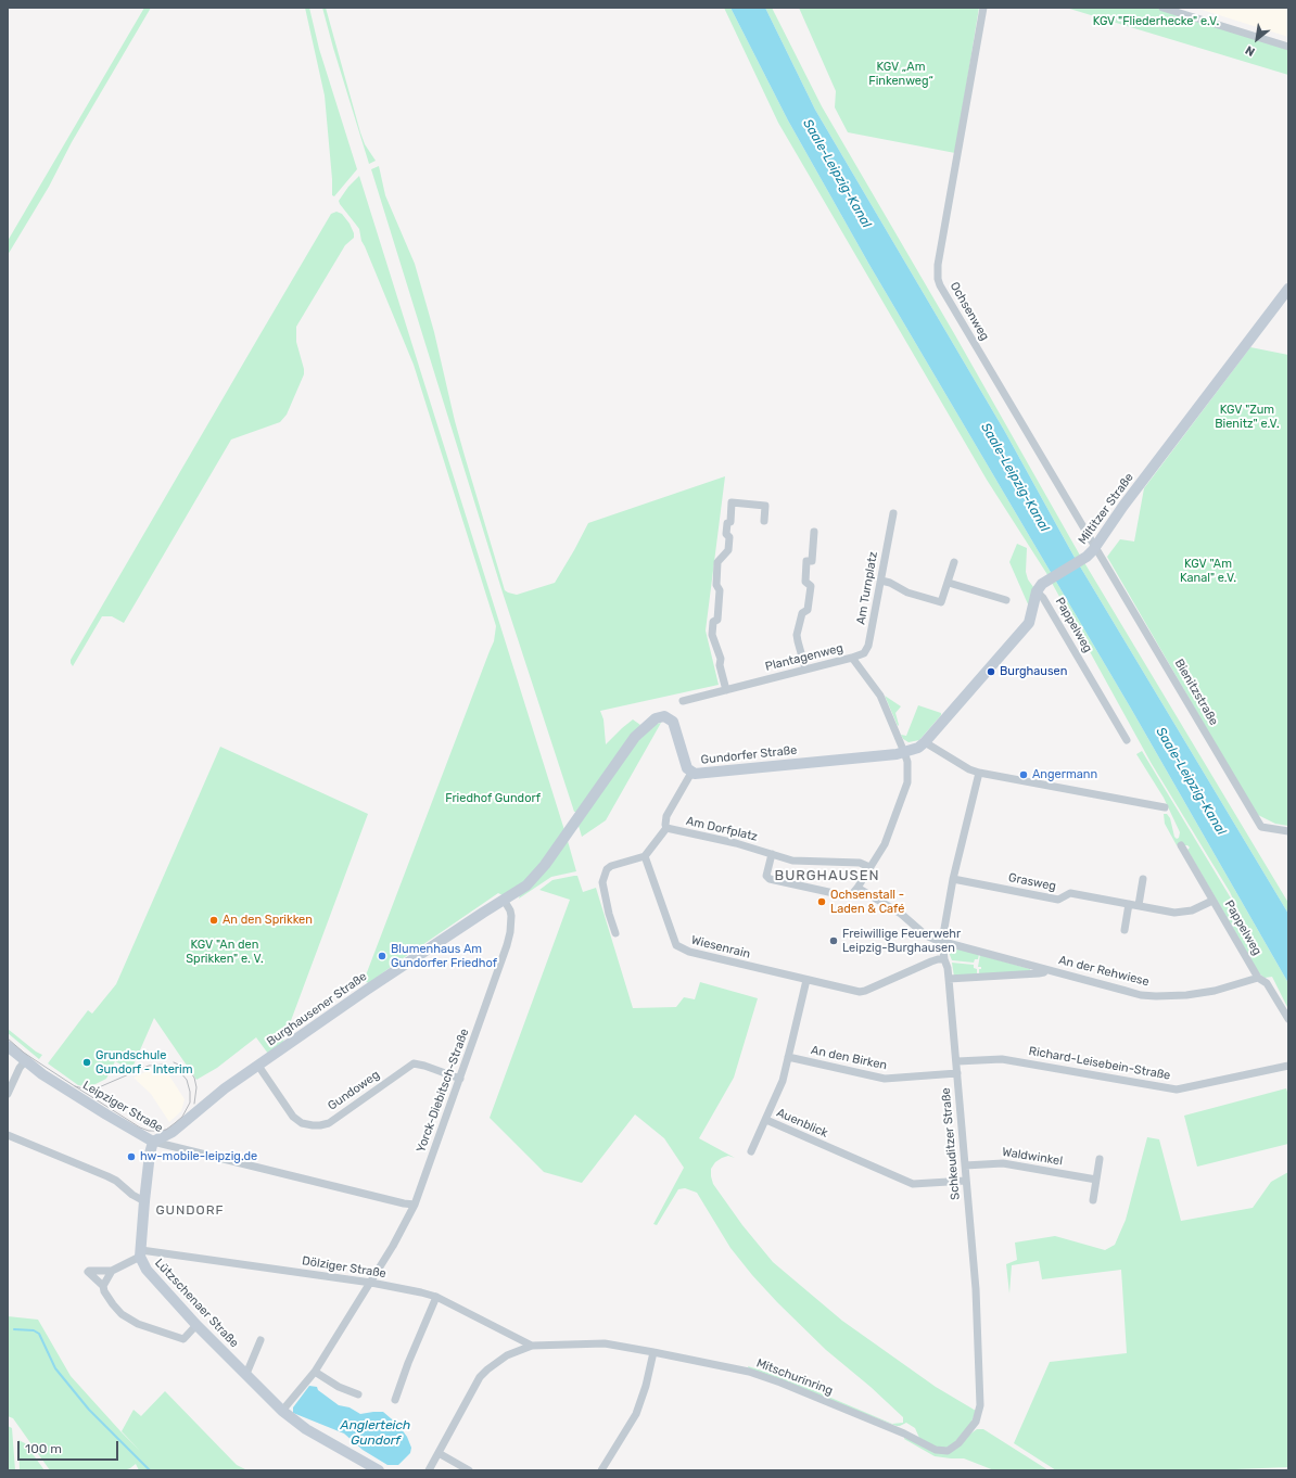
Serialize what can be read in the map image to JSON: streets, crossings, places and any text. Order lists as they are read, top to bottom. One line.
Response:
{"streets":{"street":["Ochsenweg","Miltitzer Straße","Am Turnplatz","Pappelweg","Plantagenweg","Bienitzstraße","Gundorfer Straße","Am Dorfplatz","Grasweg","Wiesenrain","An der Rehwiese","Burghausener Straße","An den Birken","Richard-Leisebein-Straße","Gundoweg","Yorck-Diebitsch-Straße","Leipziger Straße","Auenblick","Schkeuditzer Straße","Waldwinkel","Dölziger Straße","Lützschenaer Straße","Mitschurinring"]},"crossings":[["Ochsenweg","Miltitzer Straße"],["Ochsenweg","Bienitzstraße"],["Miltitzer Straße","Pappelweg"],["Miltitzer Straße","Bienitzstraße"],["Miltitzer Straße","Gundorfer Straße"],["Am Turnplatz","Plantagenweg"],["Pappelweg","Grasweg"],["Pappelweg","An der Rehwiese"],["Plantagenweg","Gundorfer Straße"],["Gundorfer Straße","Burghausener Straße"],["Grasweg","Schkeuditzer Straße"],["Wiesenrain","Auenblick"],["Wiesenrain","Schkeuditzer Straße"],["An der Rehwiese","Schkeuditzer Straße"],["Burghausener Straße","Gundoweg"],["Burghausener Straße","Yorck-Diebitsch-Straße"],["Burghausener Straße","Leipziger Straße"],["An den Birken","Auenblick"],["An den Birken","Schkeuditzer Straße"],["Richard-Leisebein-Straße","Schkeuditzer Straße"],["Gundoweg","Yorck-Diebitsch-Straße"],["Yorck-Diebitsch-Straße","Leipziger Straße"],["Yorck-Diebitsch-Straße","Dölziger Straße"],["Yorck-Diebitsch-Straße","Lützschenaer Straße"],["Auenblick","Schkeuditzer Straße"],["Schkeuditzer Straße","Waldwinkel"],["Schkeuditzer Straße","Mitschurinring"],["Dölziger Straße","Lützschenaer Straße"],["Dölziger Straße","Mitschurinring"]],"districts":["BURGHAUSEN","GUNDORF"],"water":["Saale-Leipzig-Kanal","Anglerteich Gundorf"],"parks":["KGV \"Fliederhecke\" e.V.","KGV „Am Finkenweg“","KGV \"Zum Bienitz\" e.V.","KGV \"Am Kanal\" e.V.","Friedhof Gundorf","KGV \"An den Sprikken\" e. V."],"places":["Burghausen","Angermann","Ochsenstall - Laden & Café","An den Sprikken","Freiwillige Feuerwehr Leipzig-Burghausen","Blumenhaus Am Gundorfer Friedhof","Grundschule Gundorf - Interim","hw-mobile-leipzig.de"],"scale_bar":"100 m","north":"bottom left"}
